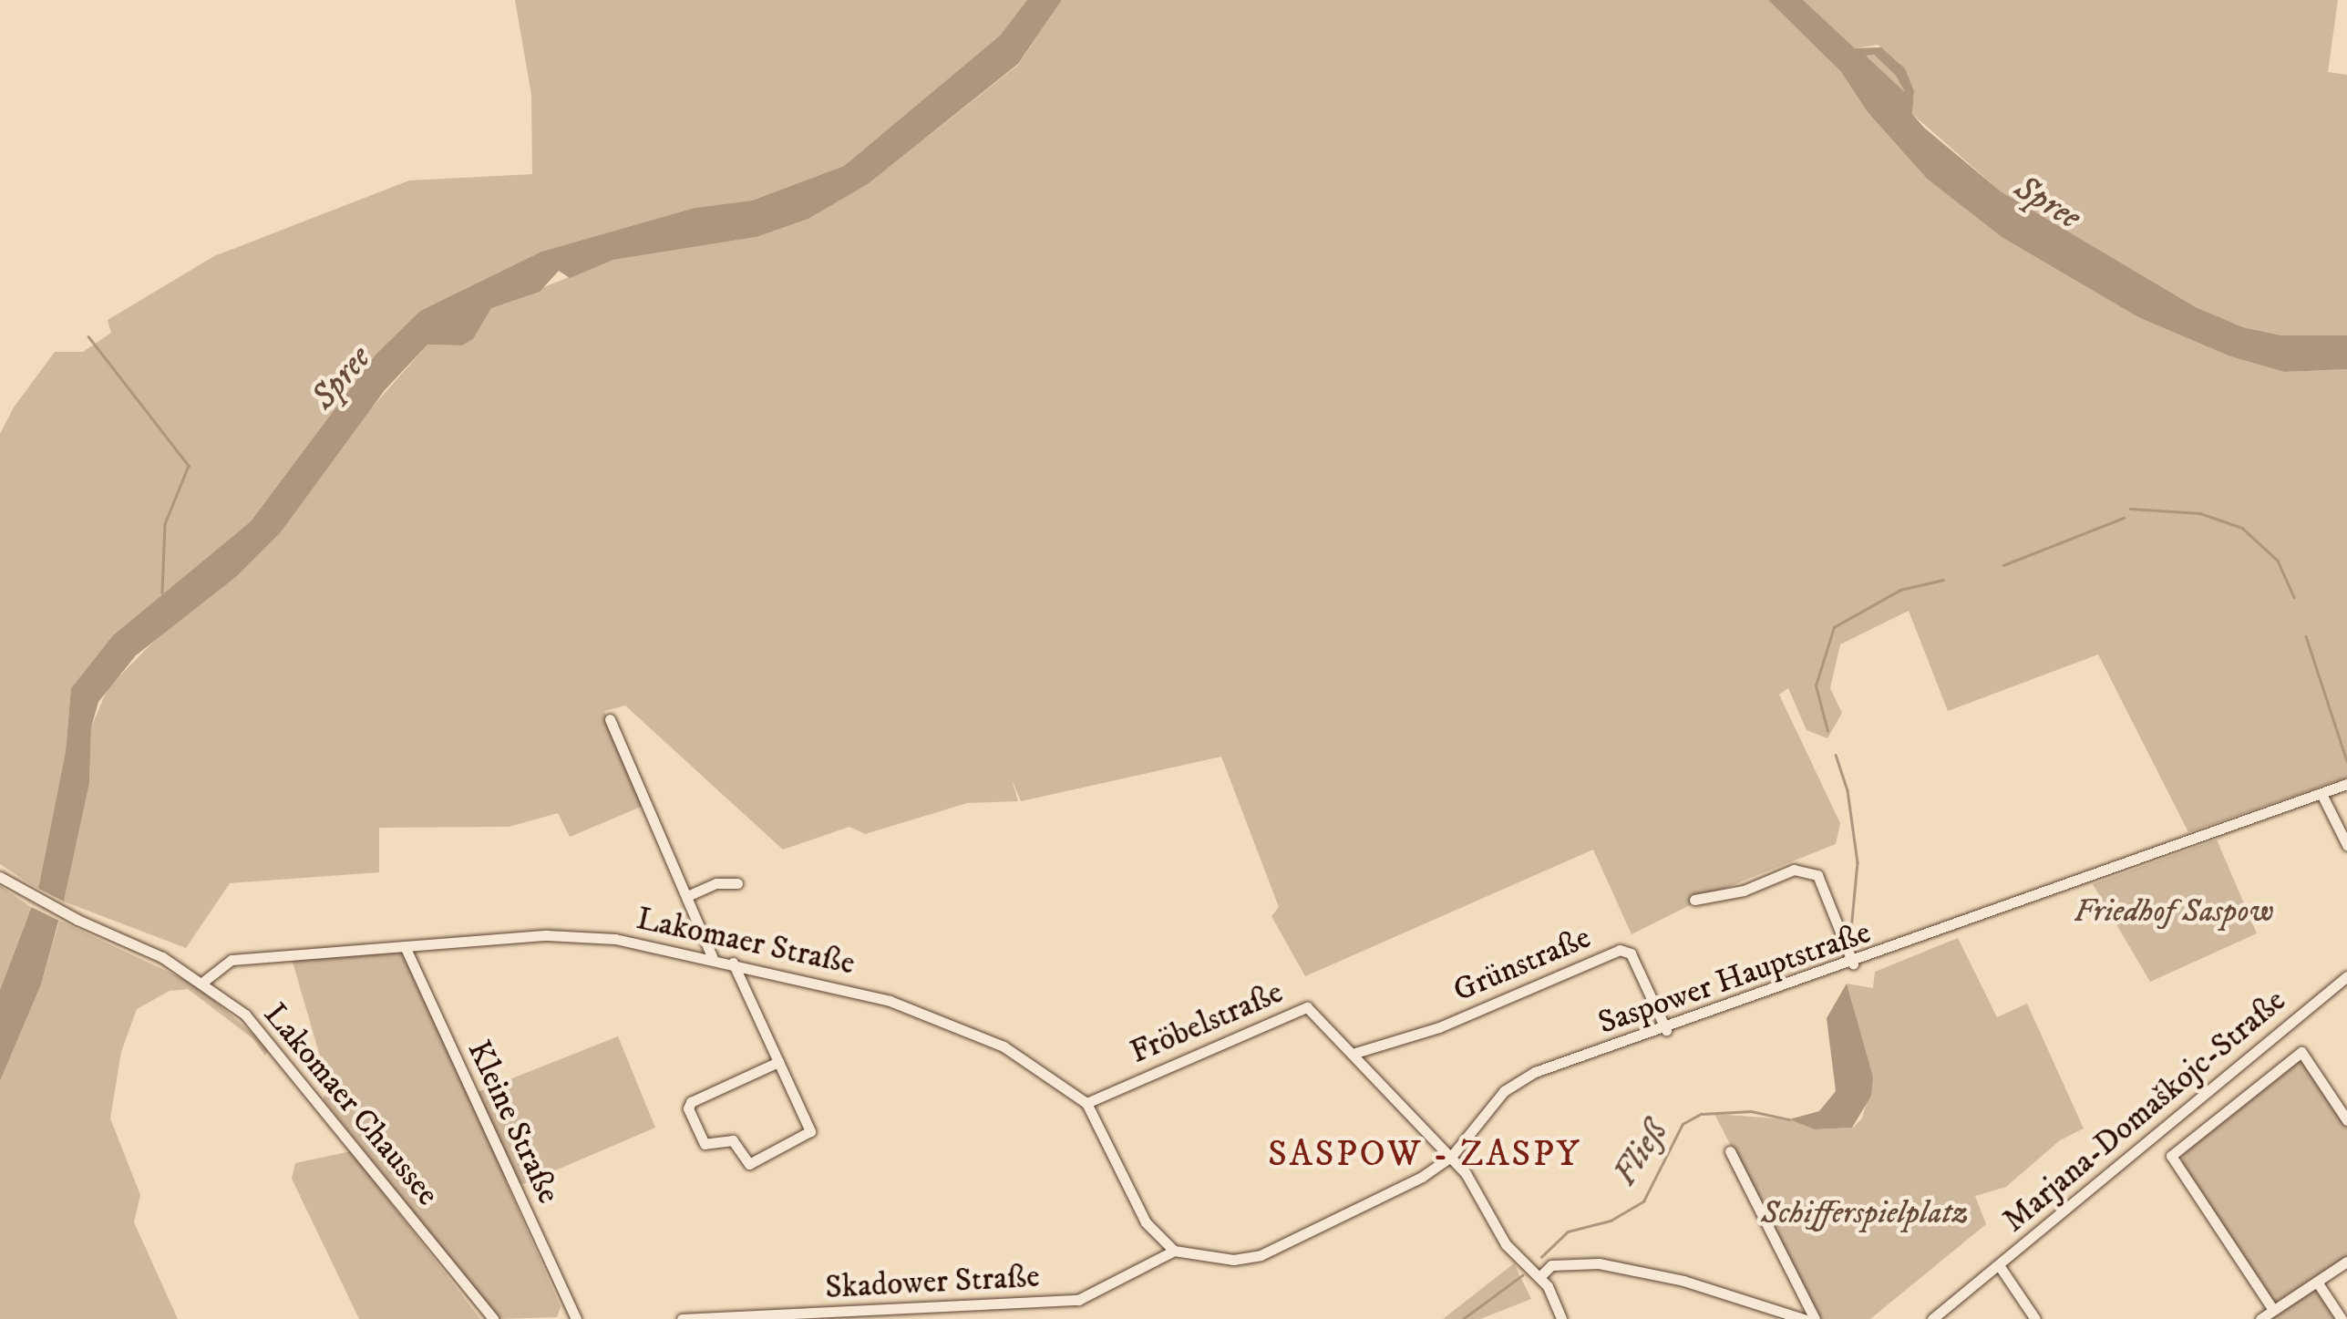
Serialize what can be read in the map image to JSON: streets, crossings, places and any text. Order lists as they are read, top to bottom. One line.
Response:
{"streets":{"street":["Lakomaer Straße","Grünstraße","Saspower Hauptstraße","Fröbelstraße","Lakomaer Chaussee","Marjana-Domaškojc-Straße","Kleine Straße","Skadower Straße"]},"crossings":[["Lakomaer Straße","Saspower Hauptstraße"],["Lakomaer Straße","Fröbelstraße"],["Lakomaer Straße","Lakomaer Chaussee"],["Lakomaer Straße","Kleine Straße"],["Lakomaer Straße","Skadower Straße"],["Grünstraße","Saspower Hauptstraße"],["Grünstraße","Fröbelstraße"],["Saspower Hauptstraße","Fröbelstraße"],["Saspower Hauptstraße","Skadower Straße"]],"districts":["SASPOW - ZASPY"],"water":["Spree","Fließ"],"parks":["Friedhof Saspow","Schifferspielplatz"]}
